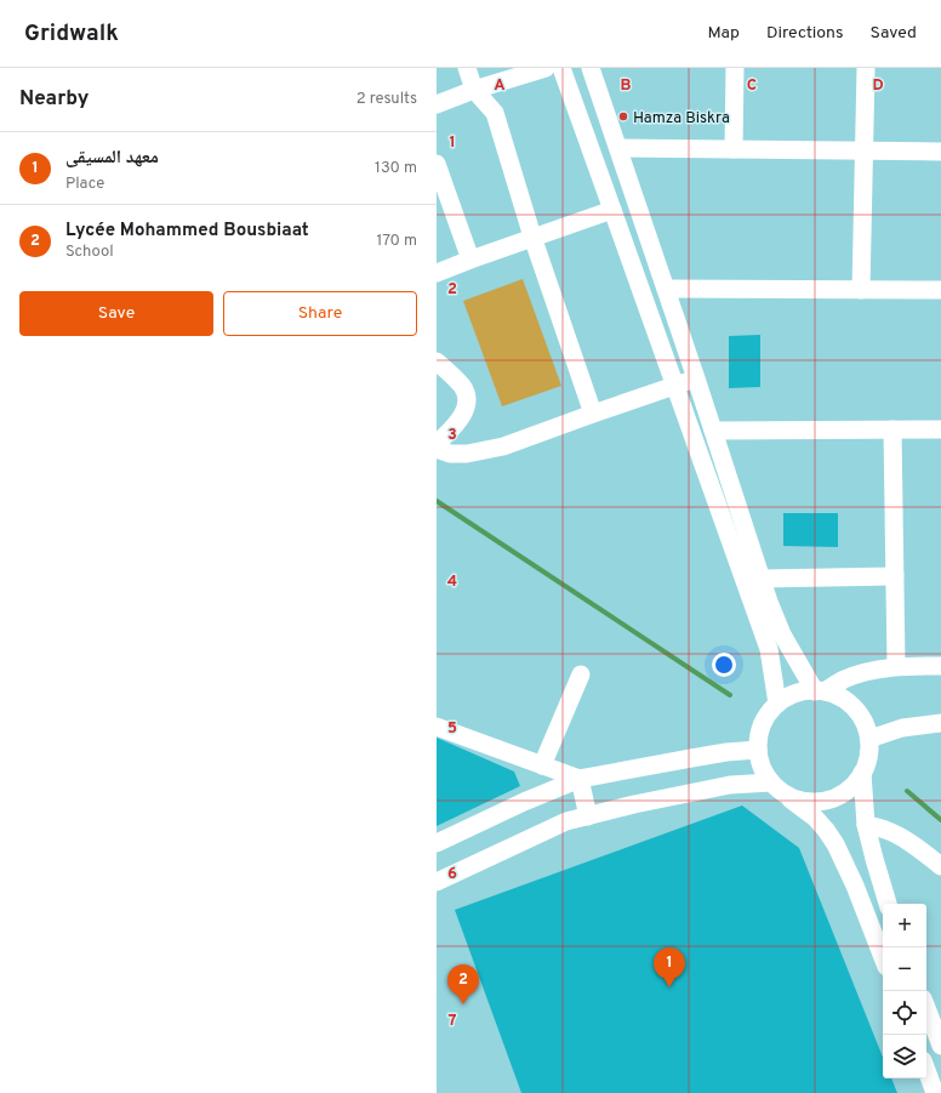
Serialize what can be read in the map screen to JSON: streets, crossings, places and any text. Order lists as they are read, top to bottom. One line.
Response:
{"places":["Hamza Biskra"],"page":{"header":"Gridwalk","nav":["Map","Directions","Saved"],"heading":["Nearby","2 results"],"list":[{"mark":"1","name":"معهد المسيقى","note":"Place","value":"130 m"},{"mark":"2","name":"Lycée Mohammed Bousbiaat","note":"School","value":"170 m"}],"buttons":["Save","Share"],"map_buttons":["+","−"],"pins":["1","2"]},"grid":{"columns":["A","B","C","D"],"rows":["1","2","3","4","5","6","7"]}}
